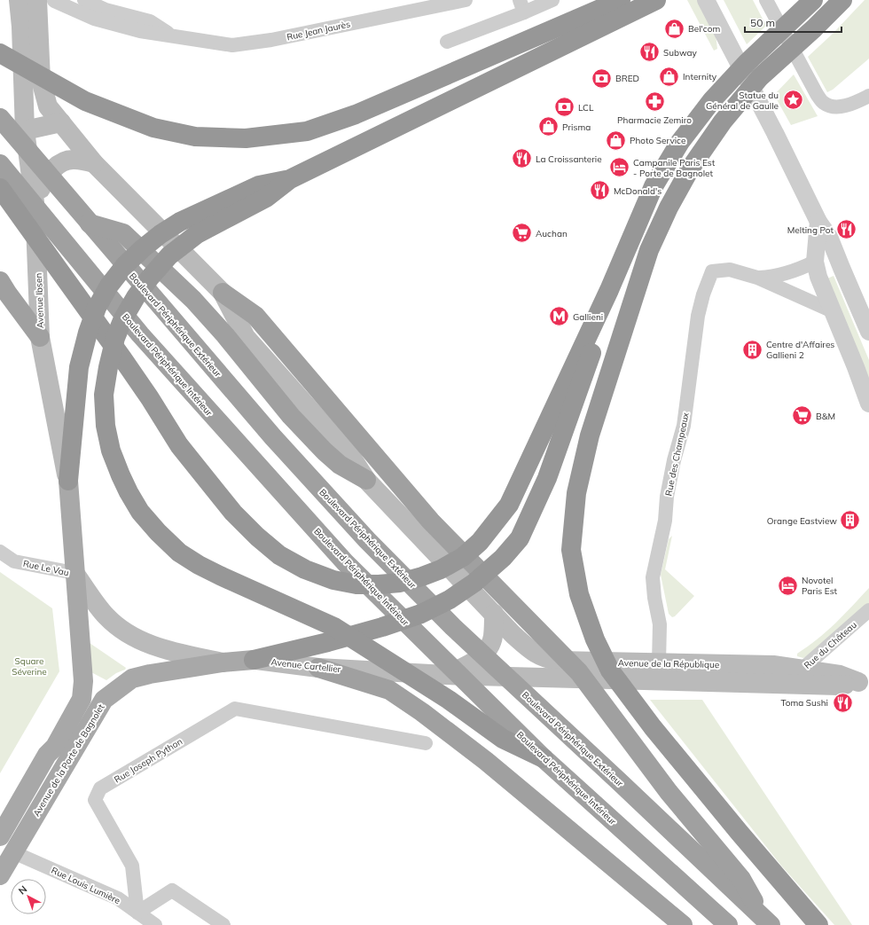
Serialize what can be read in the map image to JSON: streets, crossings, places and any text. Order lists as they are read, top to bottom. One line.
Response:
{"streets":{"highway":["Boulevard Périphérique Extérieur","Boulevard Périphérique Intérieur"],"main road":["Avenue Ibsen","Avenue de la République","Avenue Cartellier","Avenue de la Porte de Bagnolet"],"street":["Rue Jean Jaurès","Rue des Champeaux","Rue Le Vau","Rue du Château","Rue Joseph Python","Rue Louis Lumière"]},"crossings":[["Avenue Ibsen","Rue Le Vau"],["Avenue Ibsen","Avenue de la Porte de Bagnolet"],["Rue des Champeaux","Avenue de la République"],["Rue Le Vau","Avenue de la Porte de Bagnolet"],["Rue du Château","Avenue de la République"],["Avenue de la République","Avenue Cartellier"],["Avenue Cartellier","Avenue de la Porte de Bagnolet"],["Avenue de la Porte de Bagnolet","Rue Louis Lumière"],["Rue Joseph Python","Rue Louis Lumière"]],"parks":["Square Séverine"],"places":{"shop":["Bel'com","Internity","Prisma","Photo Service"],"restaurant":["Subway","La Croissanterie","McDonald's","Melting Pot","Toma Sushi"],"bank":["BRED","LCL"],"place":["Statue du Général de Gaulle"],"pharmacy":["Pharmacie Zemiro"],"hotel":["Campanile Paris Est - Porte de Bagnolet","Novotel Paris Est"],"supermarket":["Auchan","B&M"],"metro station":["Gallieni"],"building":["Centre d'Affaires Gallieni 2","Orange Eastview"]},"scale_bar":"50 m","north":"top left"}
